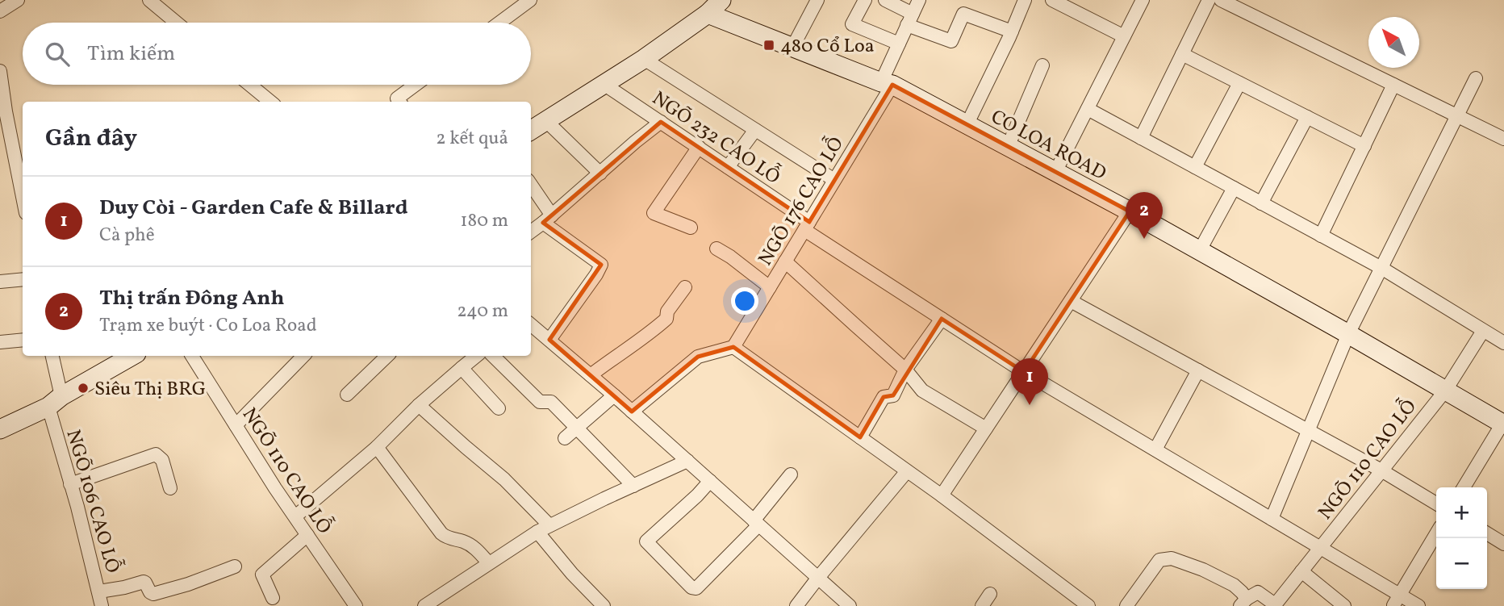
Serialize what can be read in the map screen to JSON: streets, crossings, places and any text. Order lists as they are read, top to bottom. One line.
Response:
{"streets":{"street":["NGÕ 232 CAO LỖ","CO LOA ROAD","NGÕ 176 CAO LỖ","NGÕ 110 CAO LỖ","NGÕ 106 CAO LỖ"]},"crossings":[["NGÕ 232 CAO LỖ","NGÕ 176 CAO LỖ"],["NGÕ 232 CAO LỖ","NGÕ 110 CAO LỖ"],["CO LOA ROAD","NGÕ 176 CAO LỖ"],["CO LOA ROAD","NGÕ 110 CAO LỖ"]],"places":{"transit":["480 Cổ Loa"],"other":["Siêu Thị BRG"]},"north":"top left","page":{"search":"Tìm kiếm","heading":["Gần đây","2 kết quả"],"list":[{"mark":"1","name":"Duy Còi - Garden Cafe & Billard","note":"Cà phê","value":"180 m"},{"mark":"2","name":"Thị trấn Đông Anh","note":"Trạm xe buýt · Co Loa Road","value":"240 m"}],"pins":["2","1"],"map_buttons":["+","−"]}}
